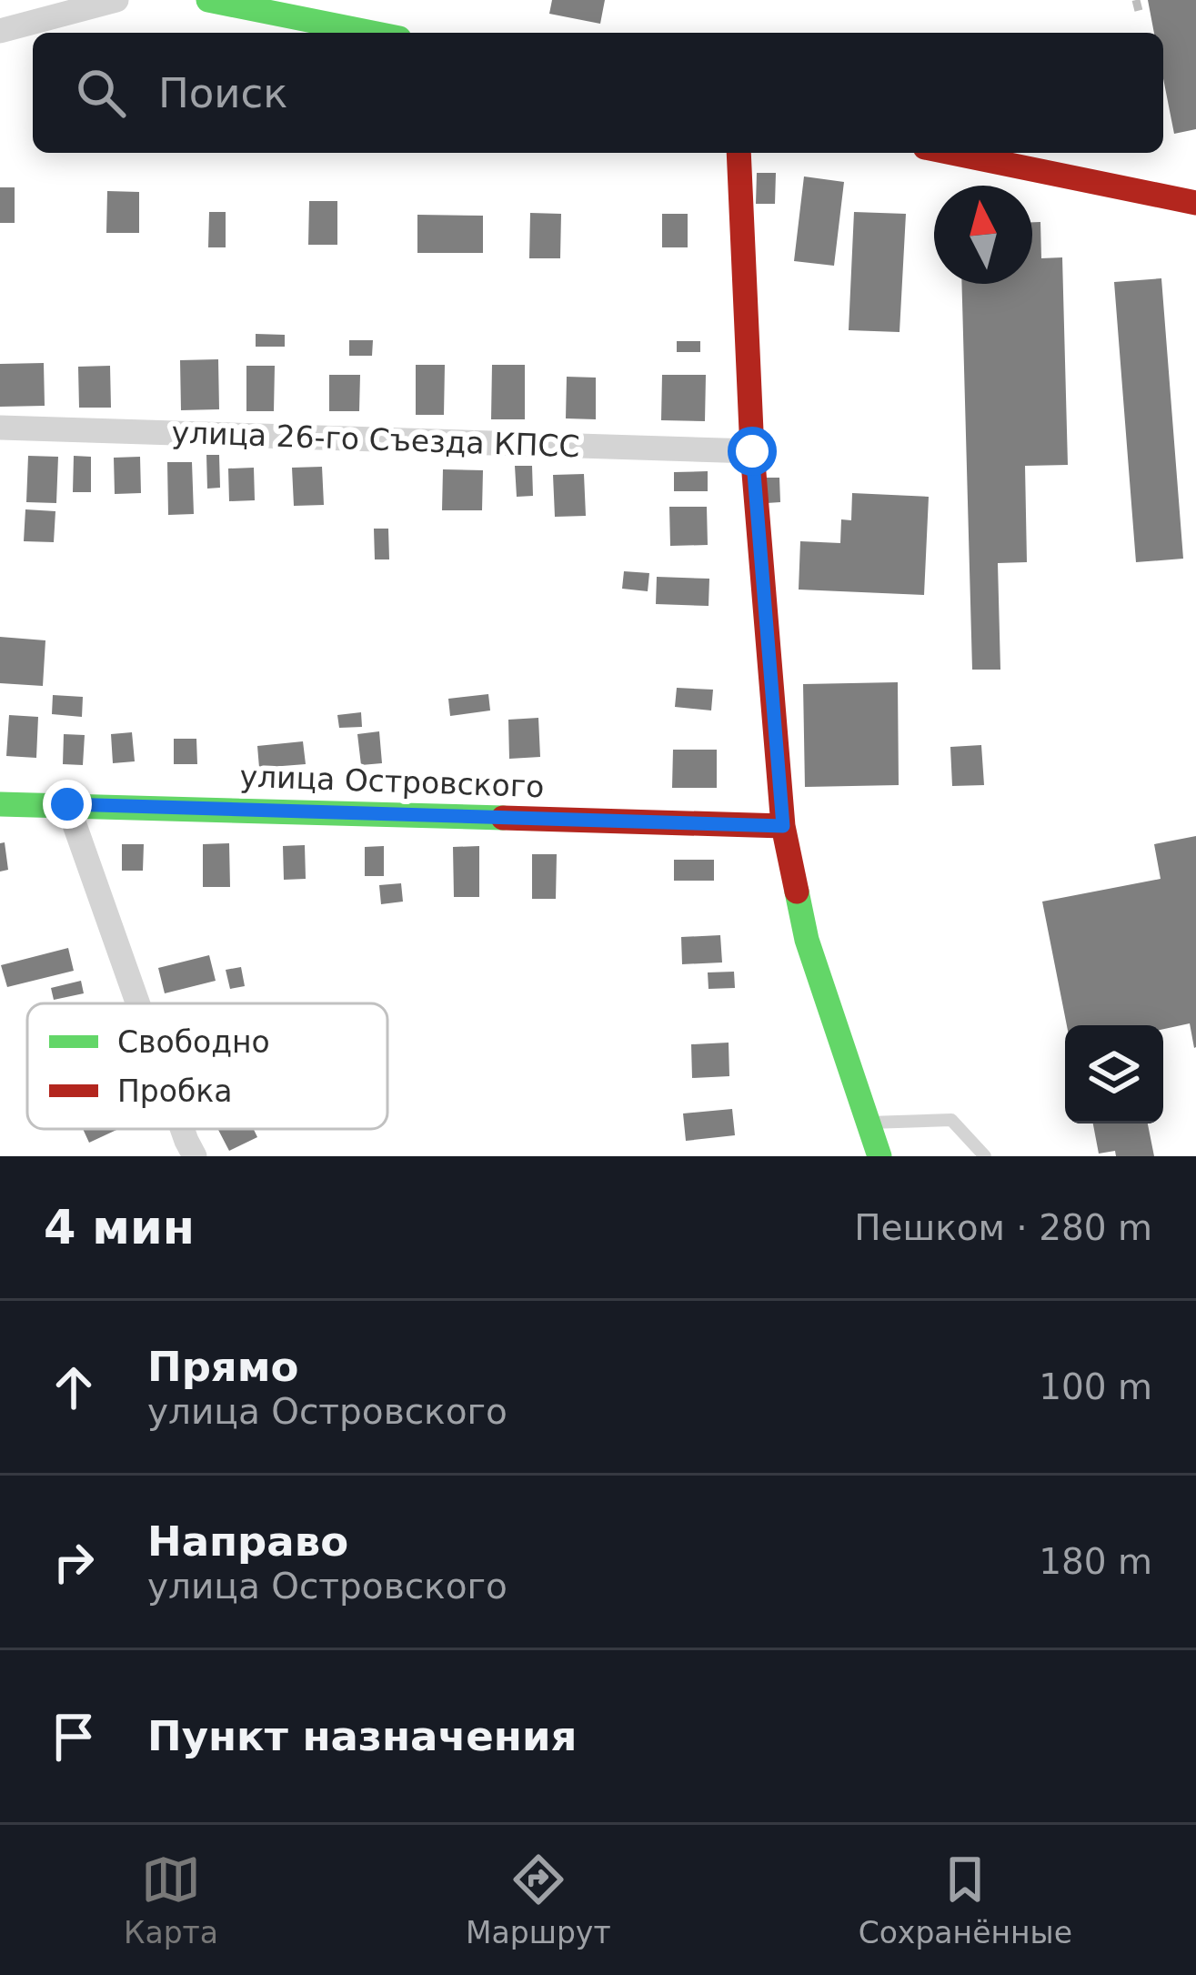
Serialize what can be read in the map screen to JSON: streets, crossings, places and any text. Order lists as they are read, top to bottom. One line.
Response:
{"streets":{"street":["улица 26-го Съезда КПСС","улица Островского"]},"legend":["Свободно","Пробка"],"north":"top","page":{"search":"Поиск","heading":["4 мин","Пешком · 280 m"],"list":[["Прямо","улица Островского","100 m"],["Направо","улица Островского","180 m"],"Пункт назначения"],"nav":["Карта","Маршрут","Сохранённые"]}}
